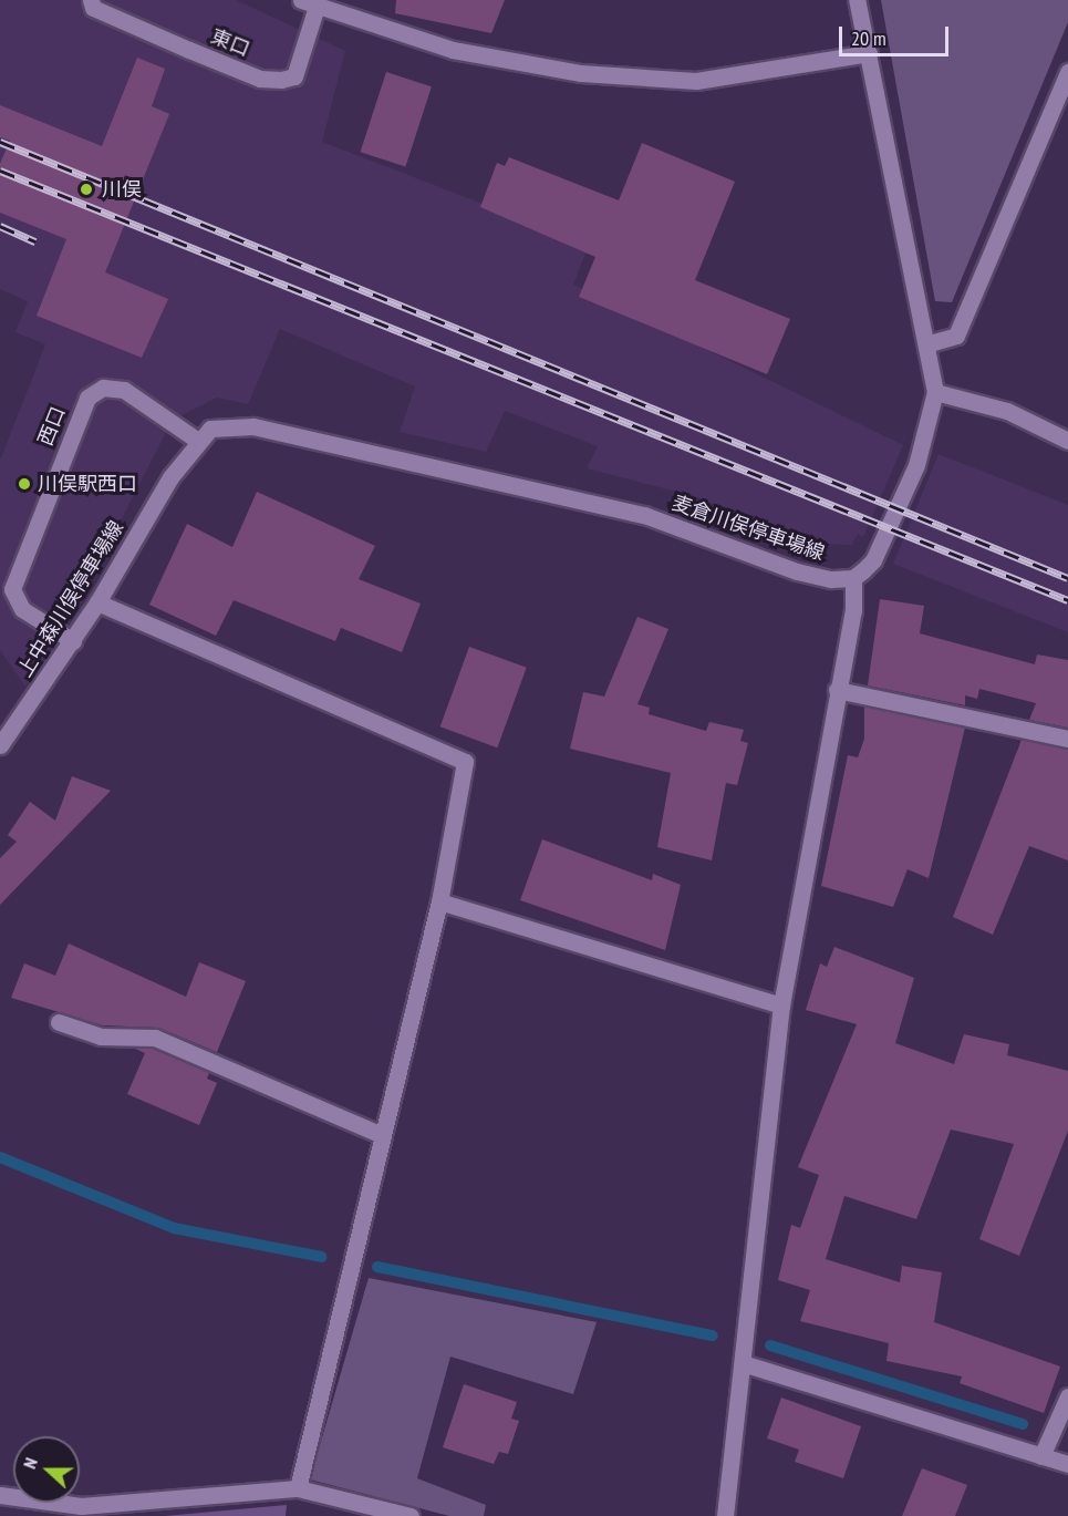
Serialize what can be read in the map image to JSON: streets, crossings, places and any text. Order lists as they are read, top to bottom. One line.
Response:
{"streets":{"street":["東口","西口","麦倉川俣停車場線","上中森川俣停車場線"]},"crossings":[["西口","麦倉川俣停車場線"],["西口","上中森川俣停車場線"],["麦倉川俣停車場線","上中森川俣停車場線"]],"places":["川俣","川俣駅西口"],"scale_bar":"20 m","north":"left"}
